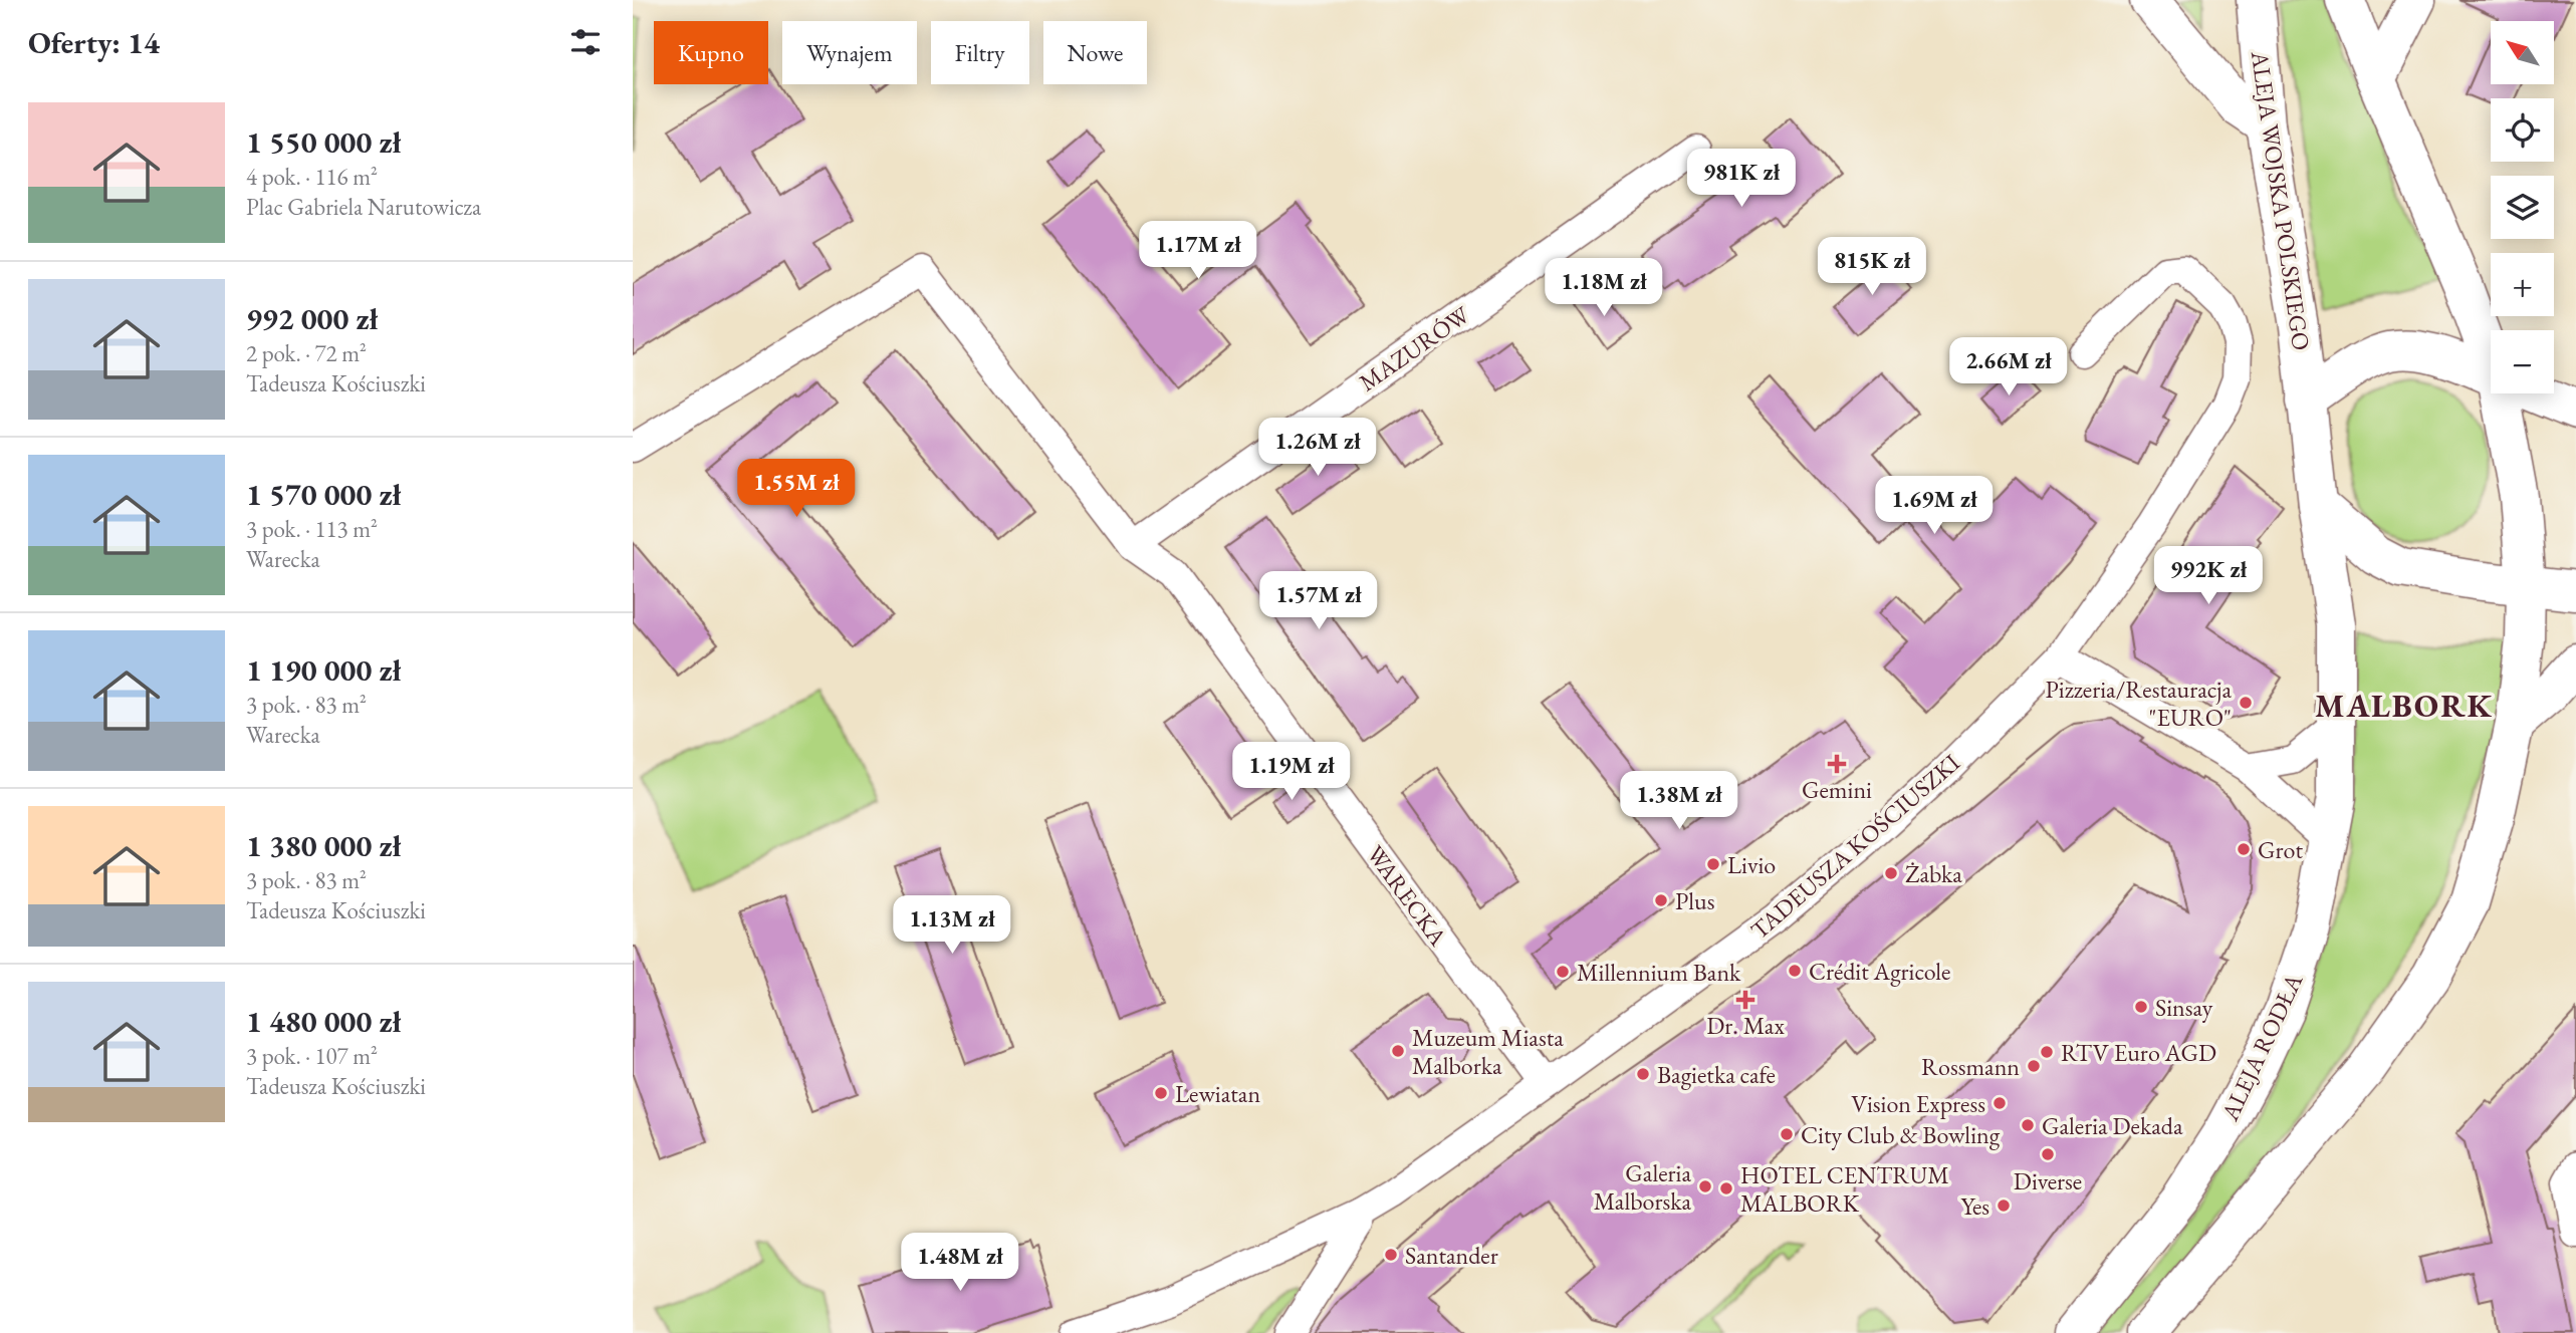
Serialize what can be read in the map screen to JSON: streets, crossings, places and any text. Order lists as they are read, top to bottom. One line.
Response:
{"streets":{"main road":["ALEJA WOJSKA POLSKIEGO","ALEJA RODŁA"],"street":["MAZURÓW","TADEUSZA KOŚCIUSZKI","WARECKA"]},"crossings":[["ALEJA WOJSKA POLSKIEGO","ALEJA RODŁA"],["MAZURÓW","WARECKA"],["TADEUSZA KOŚCIUSZKI","WARECKA"]],"districts":["MALBORK"],"places":{"other":["Pizzeria/Restauracja \"EURO\"","Grot","Livio","Żabka","Plus","Crédit Agricole","Millennium Bank","Sinsay","Muzeum Miasta Malborka","RTV Euro AGD","Rossmann","Bagietka cafe","Lewiatan","Vision Express","Galeria Dekada","City Club & Bowling","Diverse","Galeria Malborska","HOTEL CENTRUM MALBORK","Yes","Santander"],"health":["Gemini","Dr. Max"]},"north":"top left","page":{"heading":"Oferty: 14","map_buttons":["+","−"],"chip":["Kupno","Wynajem","Filtry","Nowe"],"list":[{"name":"1 550 000 zł","note":"4 pok. · 116 m² · Plac Gabriela Narutowicza"},{"name":"992 000 zł","note":"2 pok. · 72 m² · Tadeusza Kościuszki"},{"name":"1 570 000 zł","note":"3 pok. · 113 m² · Warecka"},{"name":"1 190 000 zł","note":"3 pok. · 83 m² · Warecka"},{"name":"1 380 000 zł","note":"3 pok. · 83 m² · Tadeusza Kościuszki"},{"name":"1 480 000 zł","note":"3 pok. · 107 m² · Tadeusza Kościuszki"}],"price":["981K zł","1.17M zł","815K zł","1.18M zł","2.66M zł","1.26M zł","1.55M zł","1.69M zł","992K zł","1.57M zł","1.19M zł","1.38M zł","1.13M zł","1.48M zł"]}}
